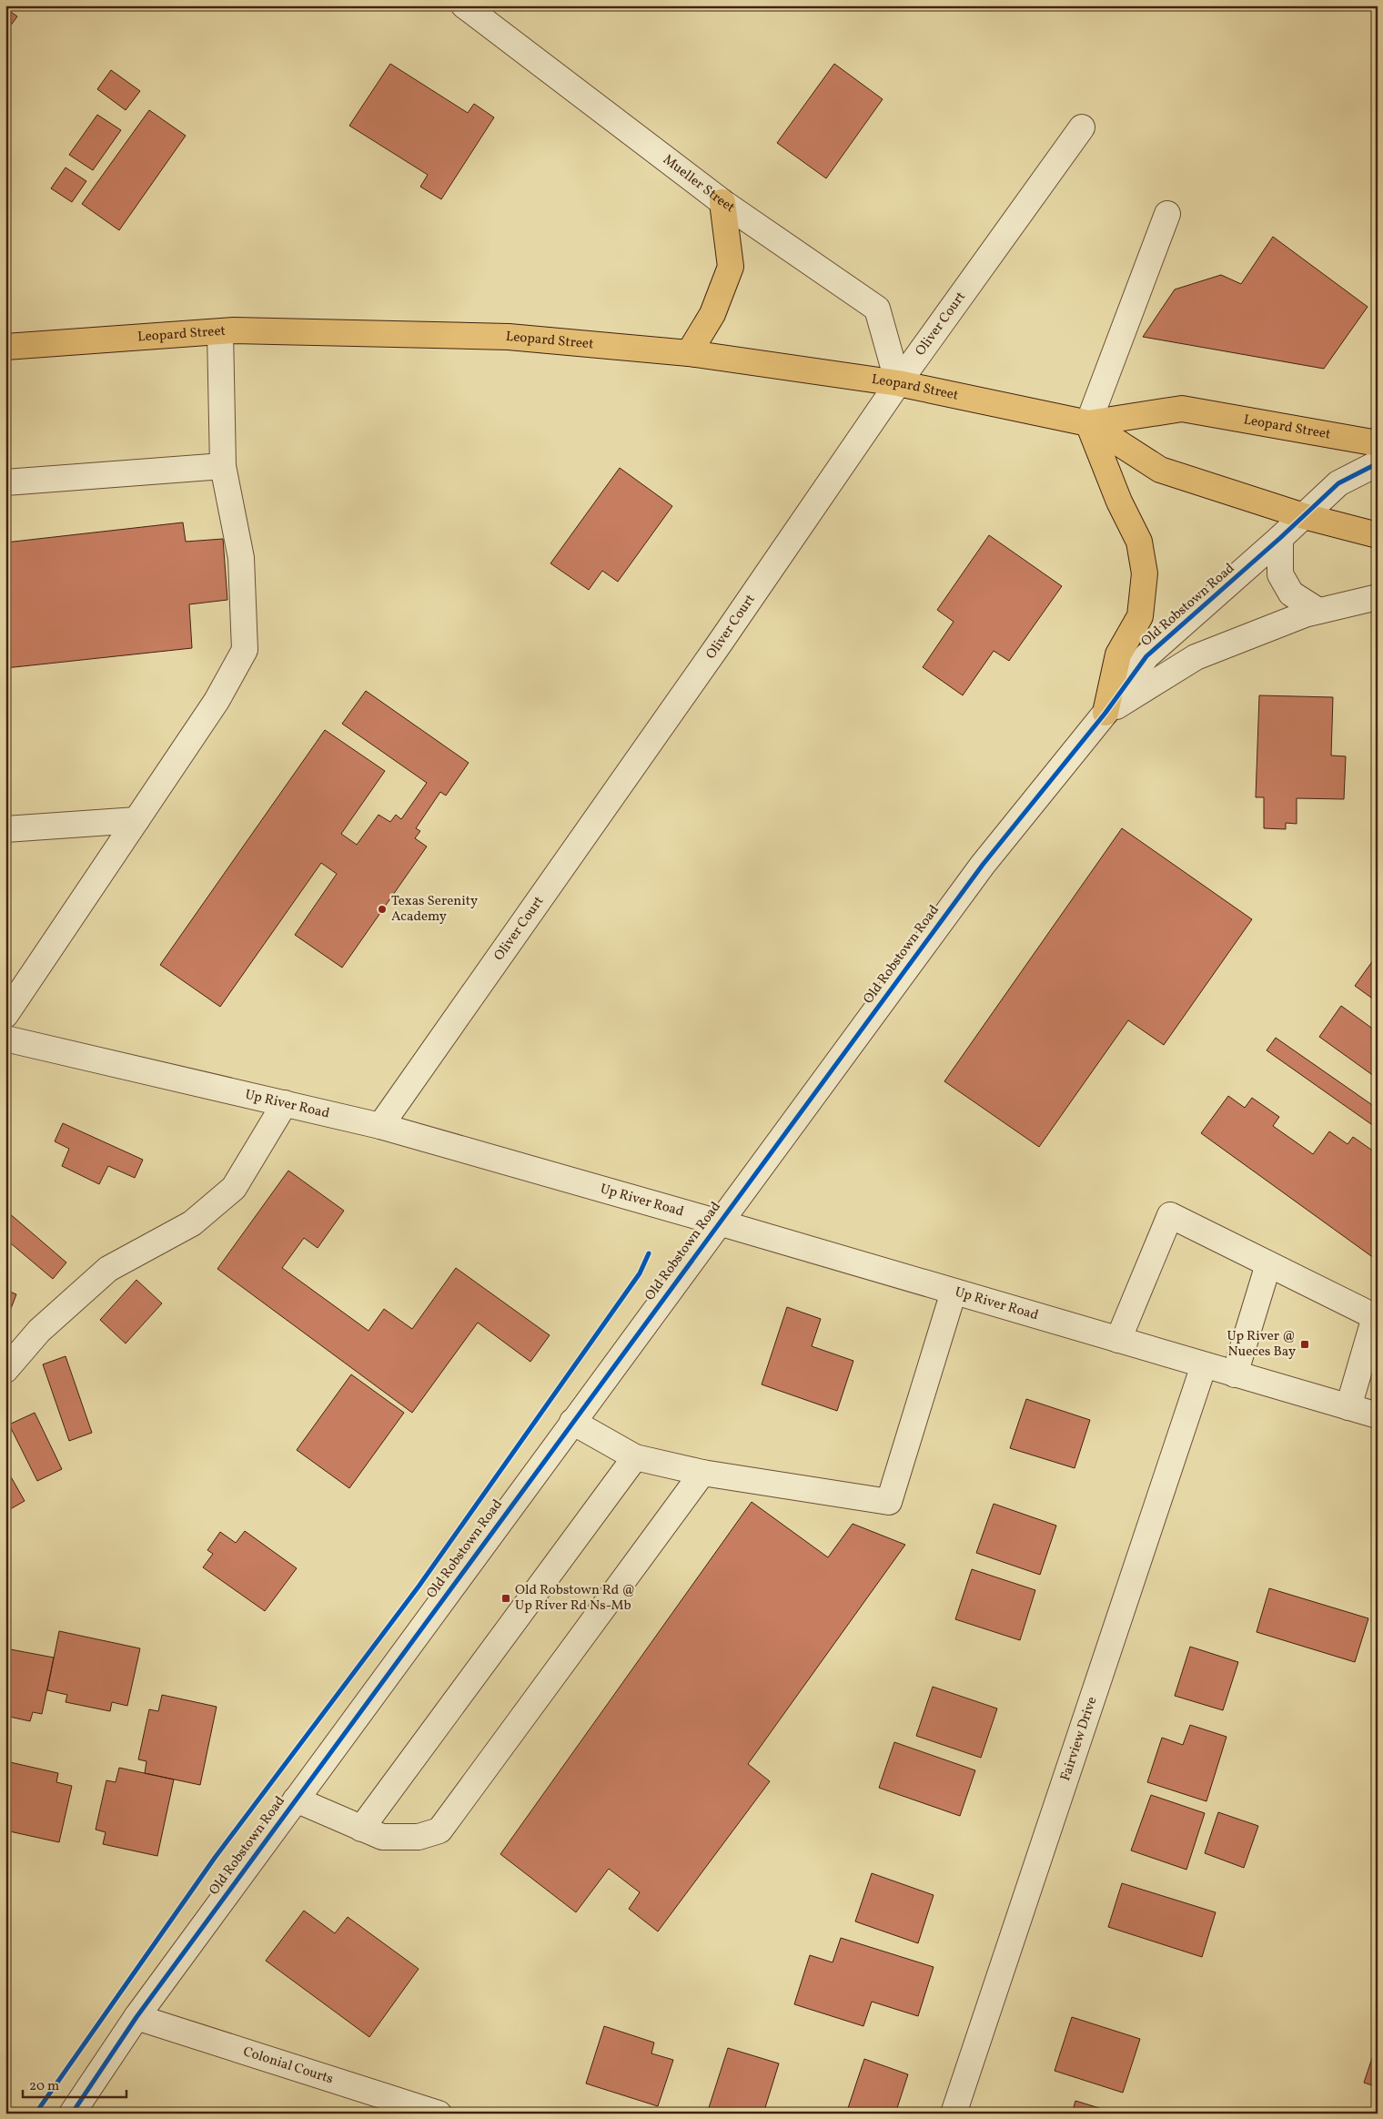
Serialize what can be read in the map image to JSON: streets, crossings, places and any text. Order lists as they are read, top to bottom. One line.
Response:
{"streets":{"main road":["Leopard Street"],"street":["Mueller Street","Oliver Court","Old Robstown Road","Up River Road","Fairview Drive","Colonial Courts"]},"crossings":[["Mueller Street","Oliver Court"],["Mueller Street","Leopard Street"],["Oliver Court","Leopard Street"],["Oliver Court","Up River Road"],["Leopard Street","Old Robstown Road"],["Old Robstown Road","Up River Road"],["Old Robstown Road","Colonial Courts"],["Up River Road","Fairview Drive"]],"places":{"other":["Texas Serenity Academy"],"transit":["Up River @ Nueces Bay","Old Robstown Rd @ Up River Rd Ns-Mb"]},"scale_bar":"20 m"}
